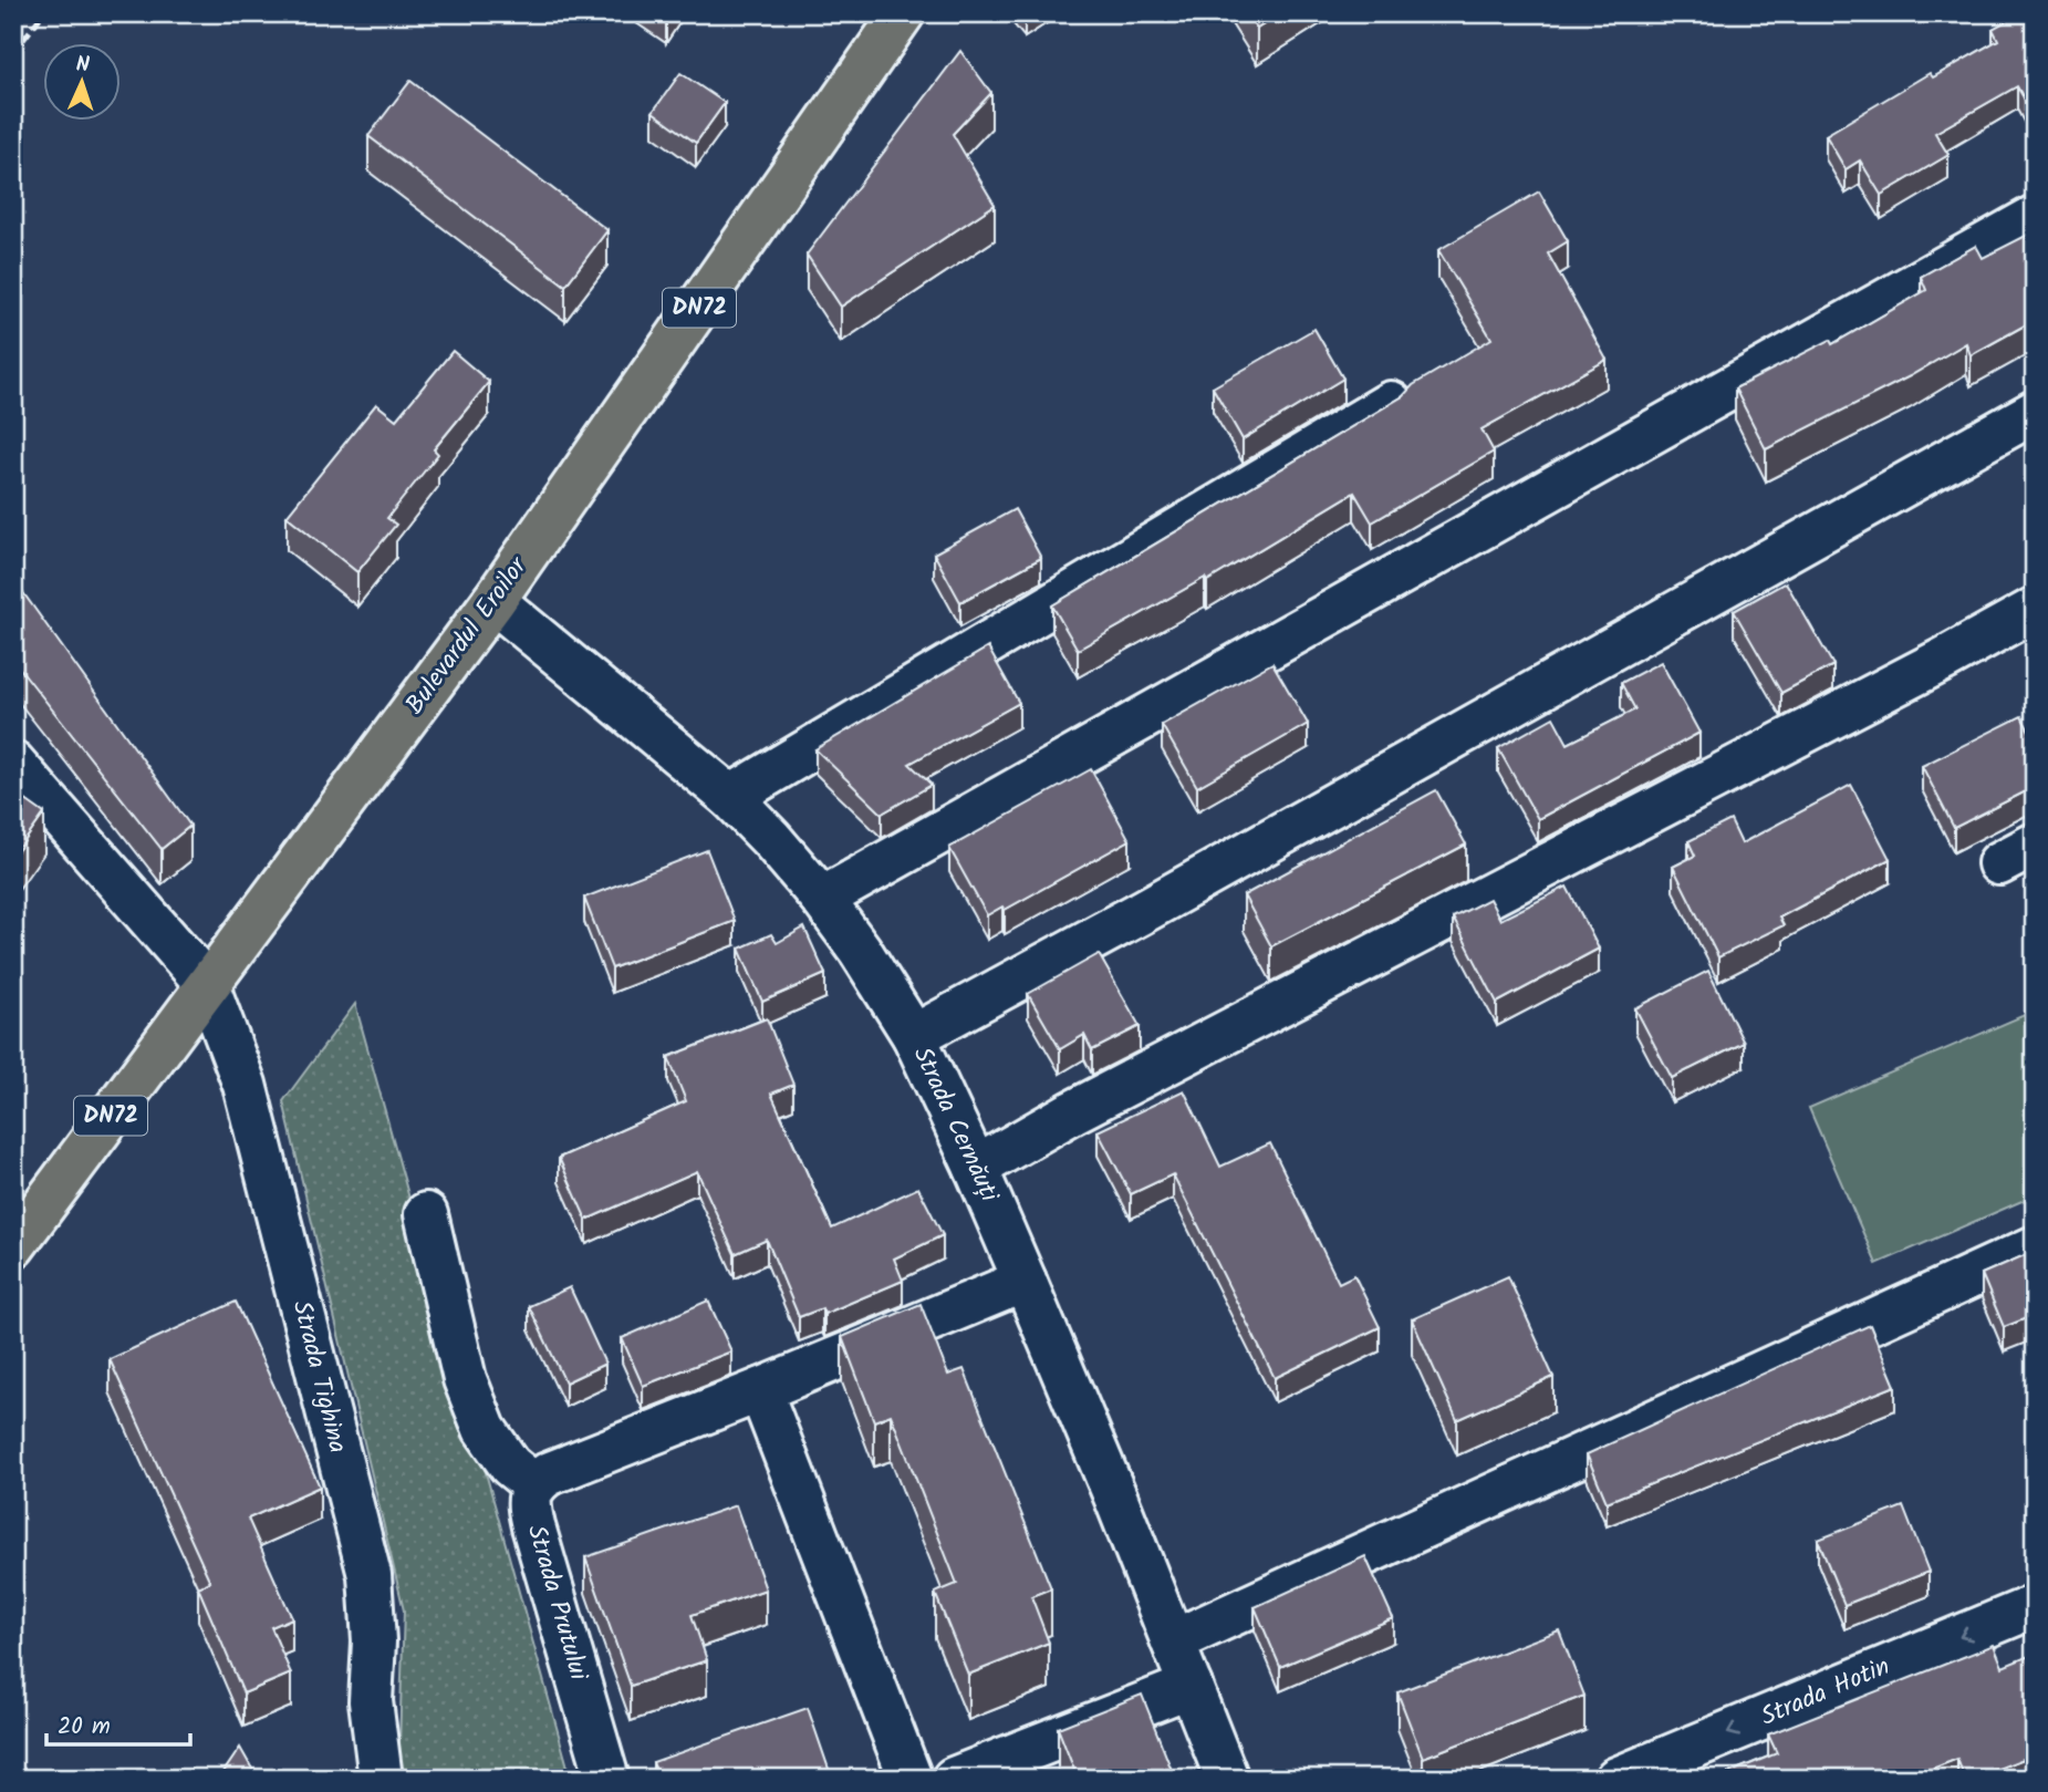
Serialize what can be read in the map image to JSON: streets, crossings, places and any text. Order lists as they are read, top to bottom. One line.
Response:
{"streets":{"main road":["DN72","Bulevardul Eroilor"],"street":["Strada Cernăuți","Strada Tighina","Strada Prutului","Strada Hotin"]},"crossings":[["Bulevardul Eroilor","Strada Cernăuți"],["Bulevardul Eroilor","Strada Tighina"]],"scale_bar":"20 m","north":"top"}
